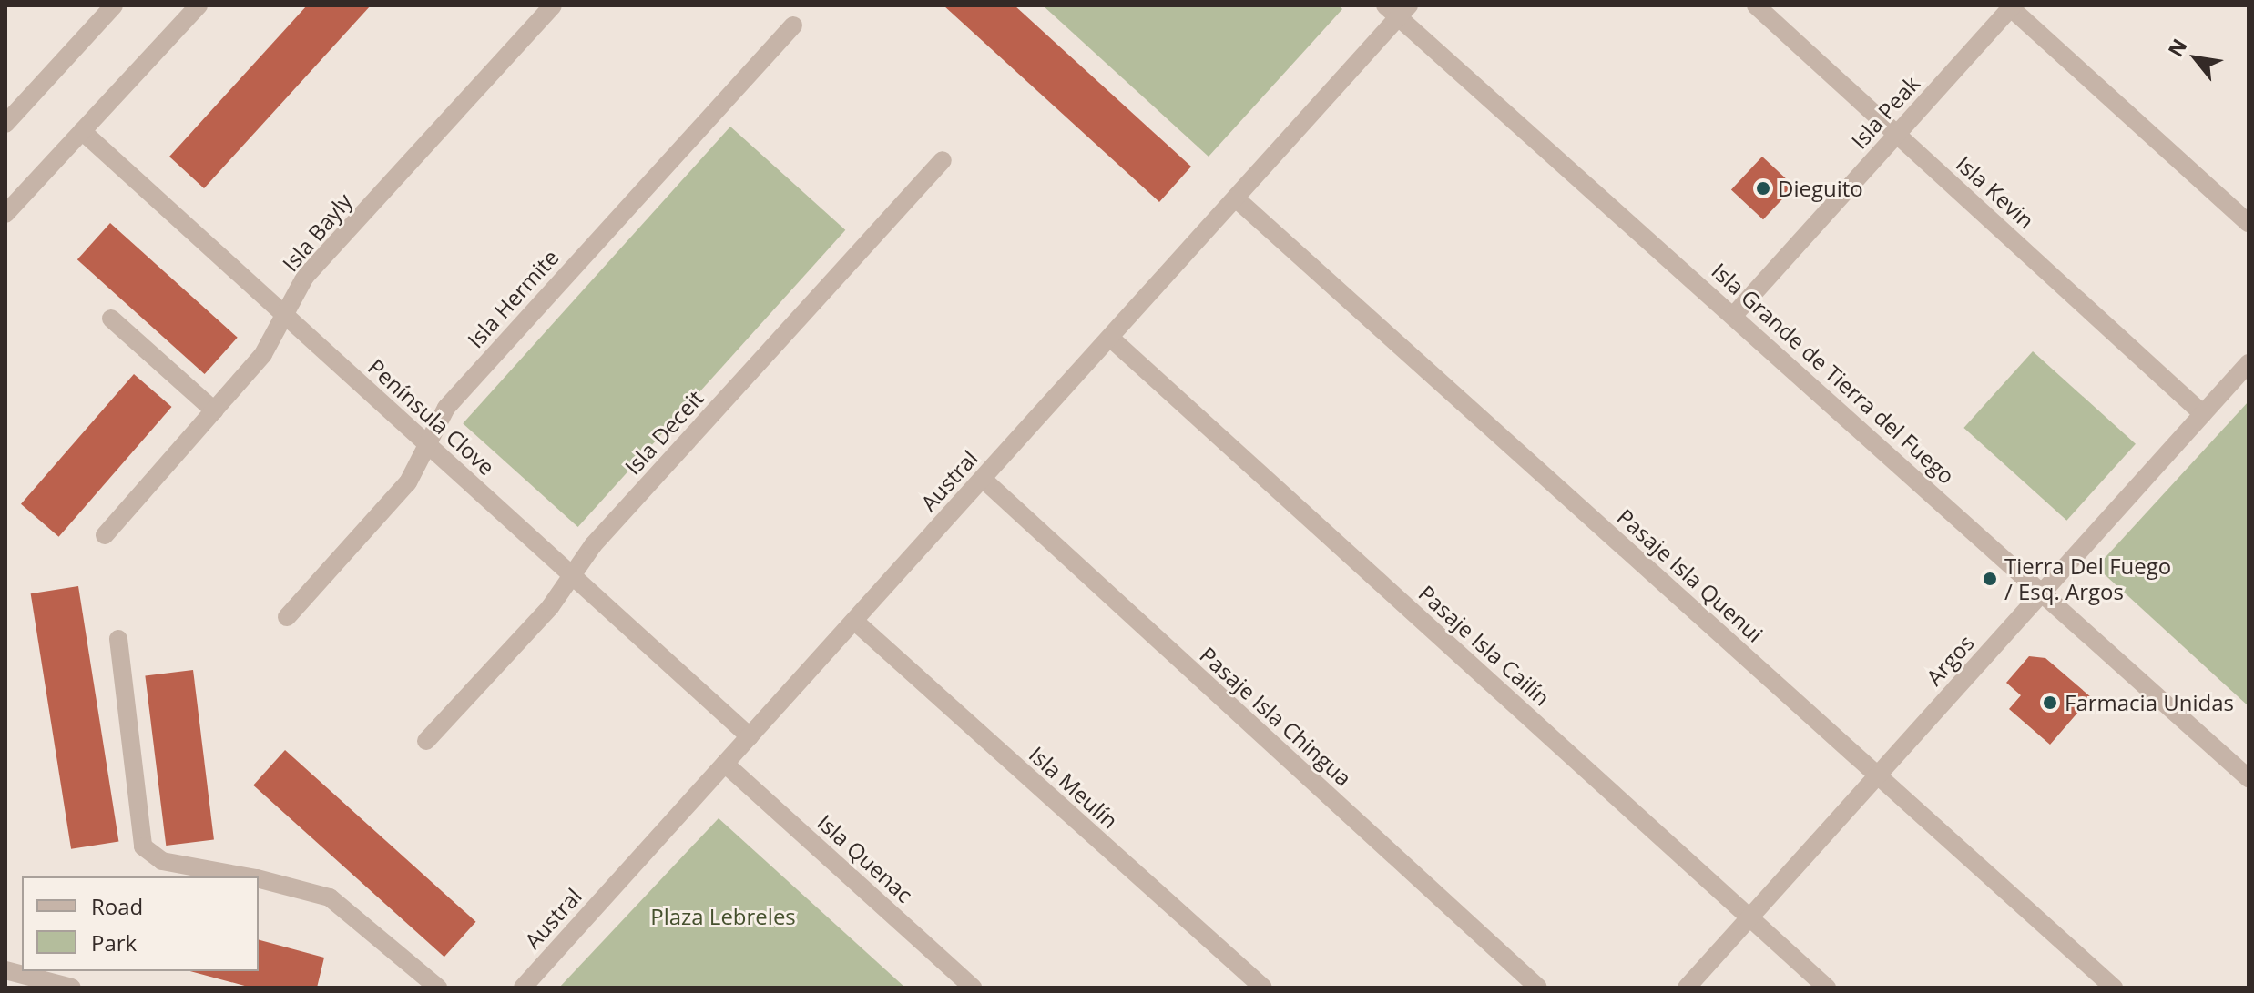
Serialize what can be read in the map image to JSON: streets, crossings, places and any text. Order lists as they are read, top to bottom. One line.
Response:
{"streets":{"street":["Isla Peak","Isla Kevin","Isla Bayly","Isla Hermite","Isla Grande de Tierra del Fuego","Península Clove","Isla Deceit","Austral","Pasaje Isla Quenui","Pasaje Isla Cailín","Argos","Pasaje Isla Chingua","Isla Meulín","Isla Quenac"]},"crossings":[["Isla Peak","Isla Kevin"],["Isla Peak","Isla Grande de Tierra del Fuego"],["Isla Kevin","Argos"],["Isla Bayly","Península Clove"],["Isla Hermite","Península Clove"],["Isla Grande de Tierra del Fuego","Austral"],["Isla Grande de Tierra del Fuego","Argos"],["Península Clove","Isla Deceit"],["Península Clove","Austral"],["Austral","Pasaje Isla Quenui"],["Austral","Pasaje Isla Cailín"],["Austral","Pasaje Isla Chingua"],["Austral","Isla Meulín"],["Austral","Isla Quenac"],["Pasaje Isla Quenui","Argos"],["Pasaje Isla Cailín","Argos"]],"parks":["Plaza Lebreles"],"places":["Dieguito","Tierra Del Fuego / Esq. Argos","Farmacia Unidas"],"legend":["Road","Park"],"north":"top left"}
